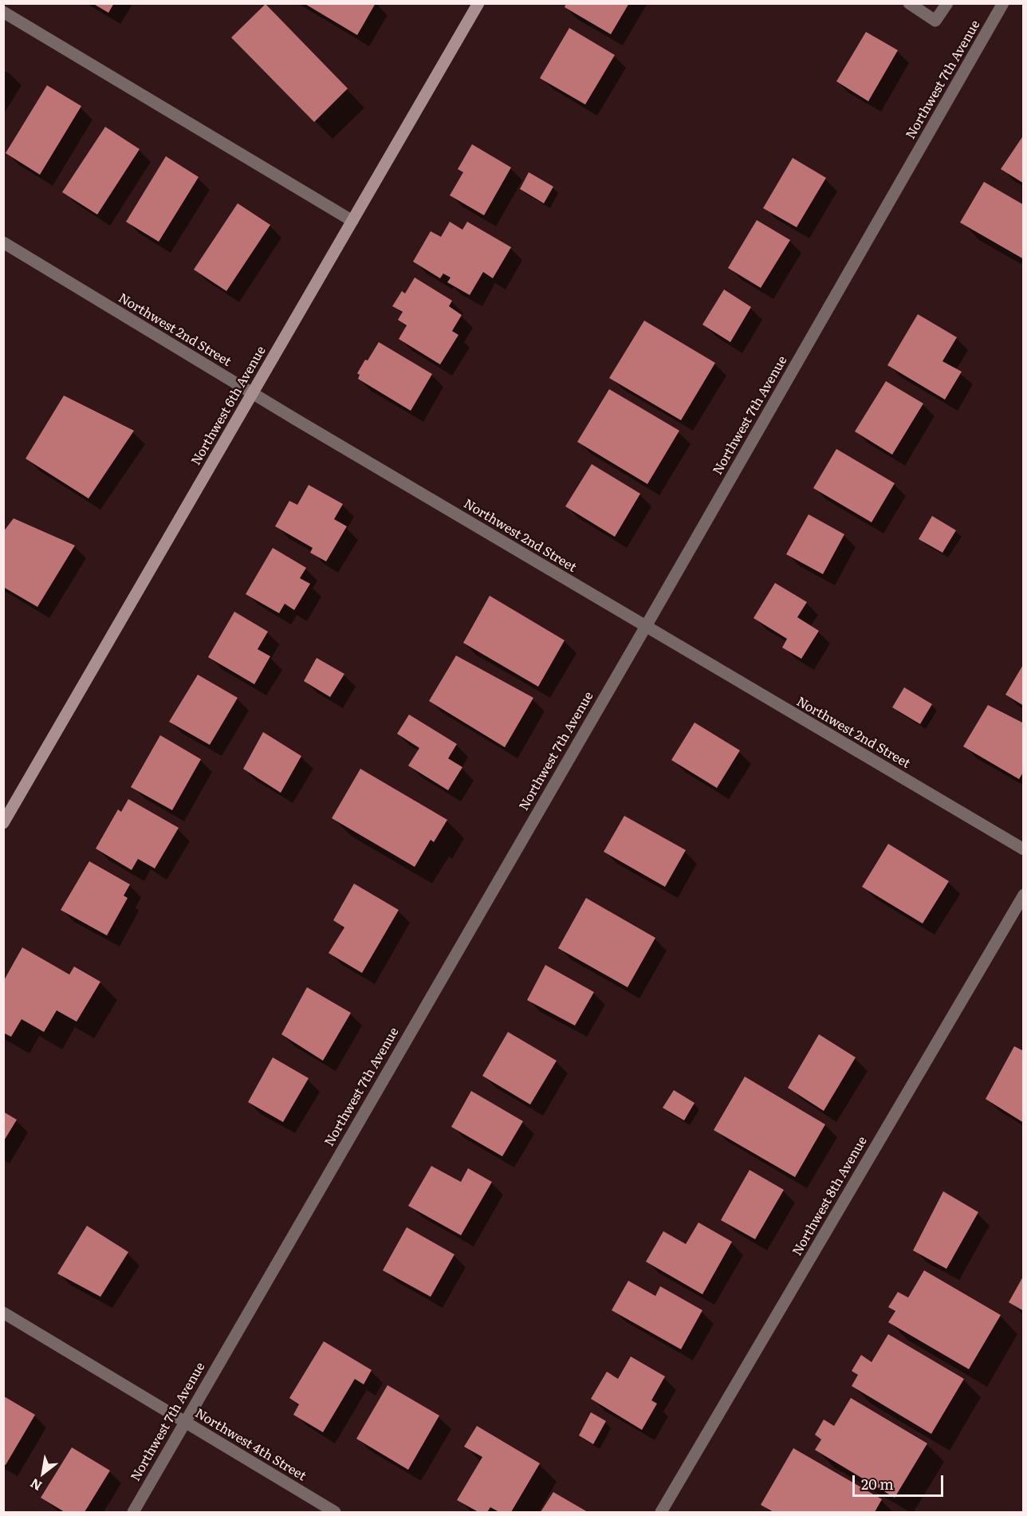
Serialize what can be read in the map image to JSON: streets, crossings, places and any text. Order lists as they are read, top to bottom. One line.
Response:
{"streets":{"street":["Northwest 7th Avenue","Northwest 2nd Street","Northwest 6th Avenue","Northwest 8th Avenue","Northwest 4th Street"]},"crossings":[["Northwest 7th Avenue","Northwest 2nd Street"],["Northwest 7th Avenue","Northwest 4th Street"],["Northwest 2nd Street","Northwest 6th Avenue"]],"scale_bar":"20 m","north":"bottom left"}
